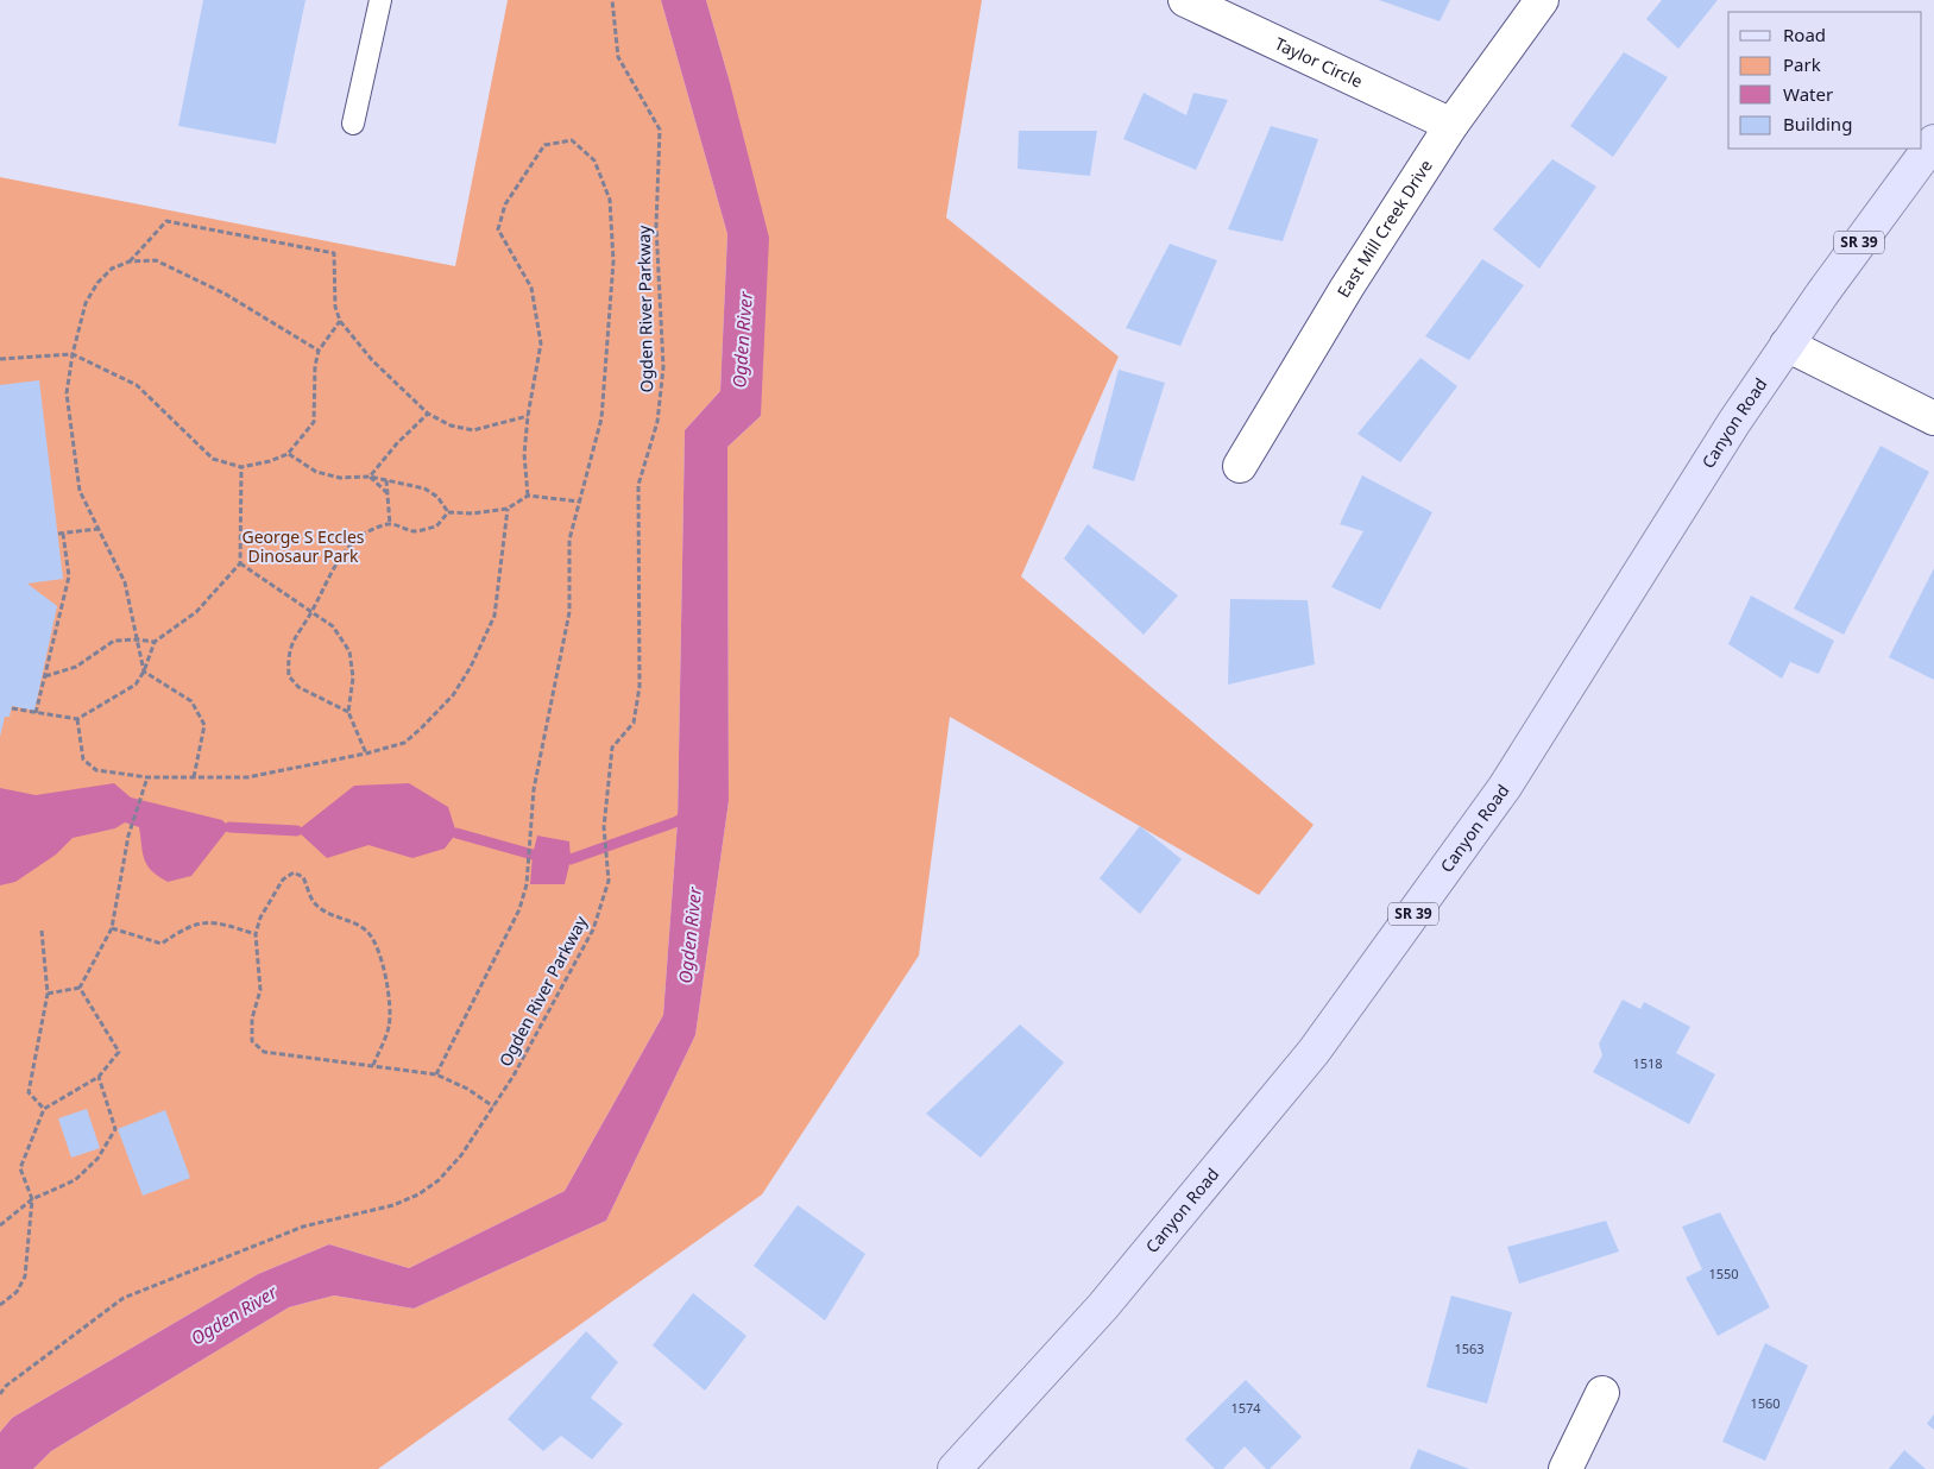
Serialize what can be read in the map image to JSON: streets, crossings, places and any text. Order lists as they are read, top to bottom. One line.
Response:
{"streets":{"main road":["SR 39","Canyon Road"],"street":["Taylor Circle","East Mill Creek Drive"],"path":["Ogden River Parkway"]},"crossings":[["Taylor Circle","East Mill Creek Drive"]],"water":["Ogden River"],"parks":["George S Eccles Dinosaur Park"],"house_numbers":["1518","1550","1563","1560","1574"],"legend":["Road","Park","Water","Building"]}
